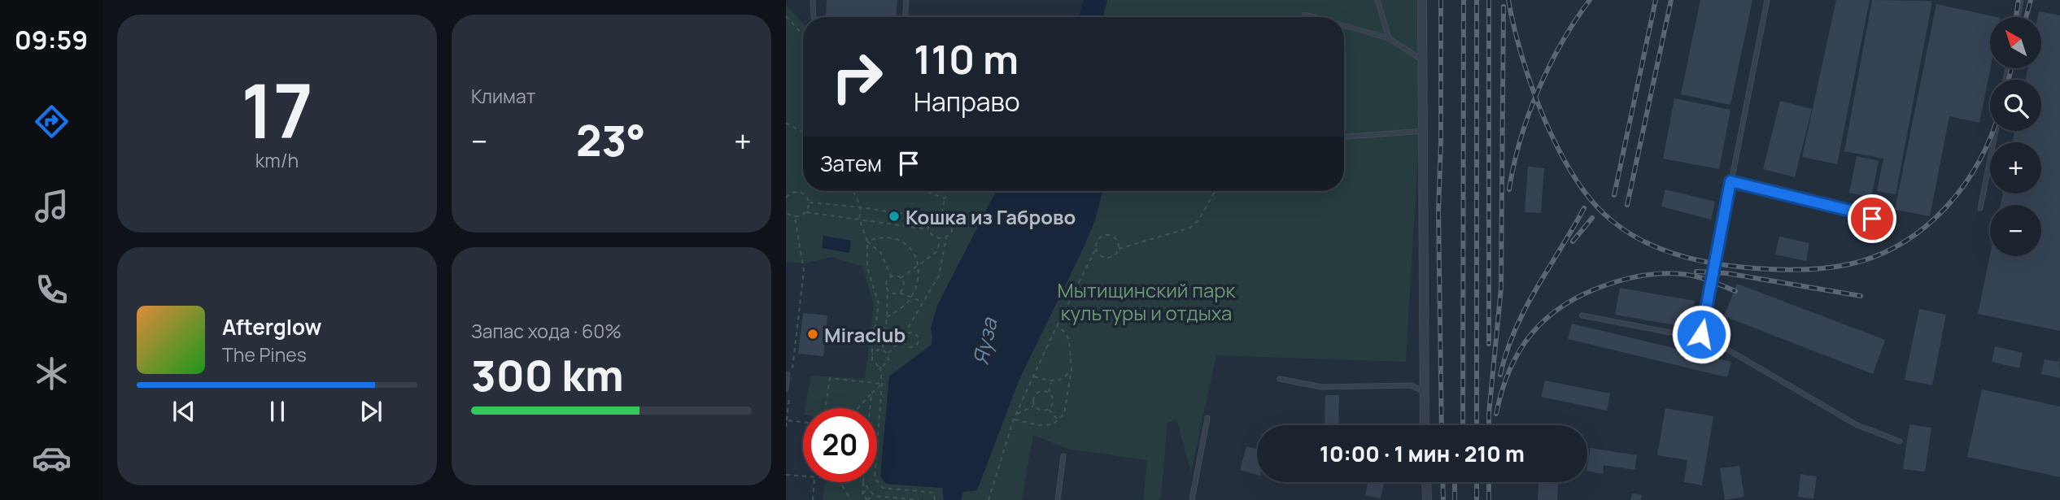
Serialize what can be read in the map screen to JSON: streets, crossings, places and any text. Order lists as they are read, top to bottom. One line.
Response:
{"water":["Яуза"],"parks":["Мытищинский парк культуры и отдыха"],"places":["Кошка из Габрово","Miraclub"],"north":"top left","page":{"tabs":"09:59","tile":[["17","km/h"],"Климат",["Запас хода · 60%","300 km"]],"map_buttons":["+","−"],"turn":["110 m","Направо"],"heat":["−","23°","+"],"then":"Затем","song":["Afterglow","The Pines"],"limit":"20","trip":"10:00 · 1 мин · 210 m"}}
